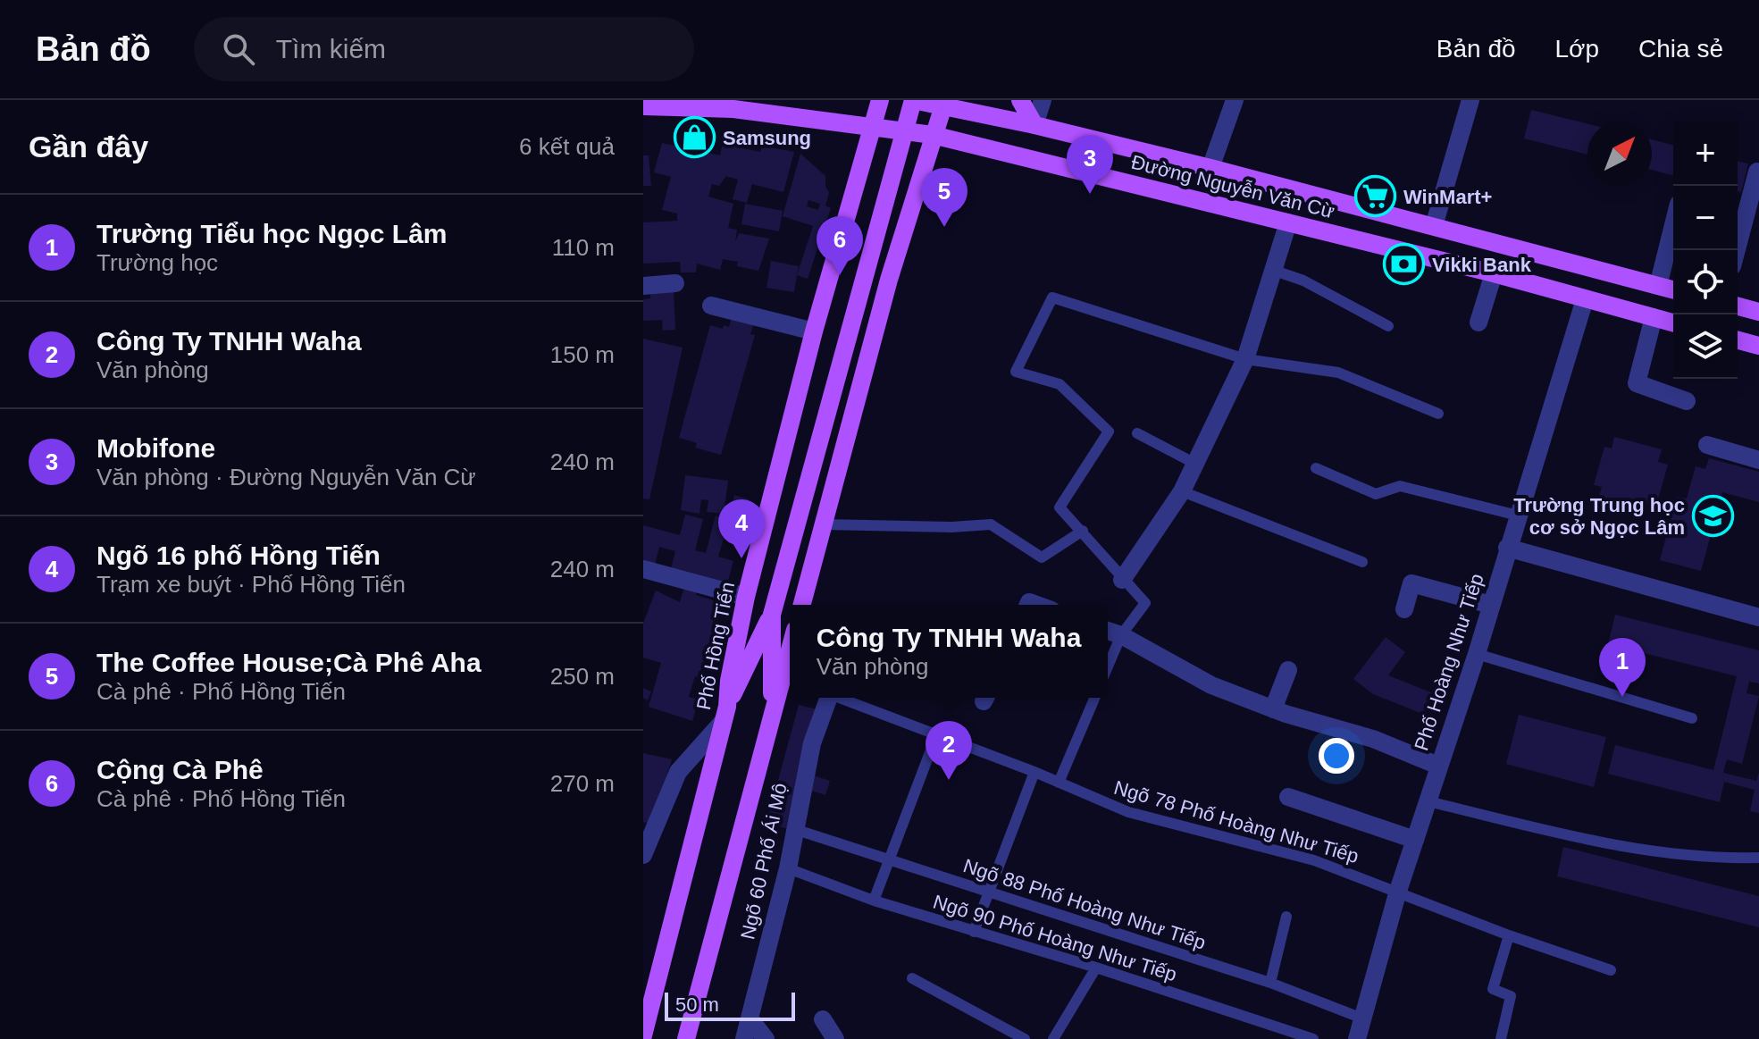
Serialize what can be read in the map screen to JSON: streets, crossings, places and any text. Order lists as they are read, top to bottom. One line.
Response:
{"streets":{"main road":["Đường Nguyễn Văn Cừ","Phố Hồng Tiến"],"street":["Phố Hoàng Như Tiếp","Ngõ 60 Phố Ái Mộ"],"lane":["Ngõ 78 Phố Hoàng Như Tiếp","Ngõ 88 Phố Hoàng Như Tiếp","Ngõ 90 Phố Hoàng Như Tiếp"]},"crossings":[["Đường Nguyễn Văn Cừ","Phố Hồng Tiến"],["Đường Nguyễn Văn Cừ","Phố Hoàng Như Tiếp"],["Phố Hoàng Như Tiếp","Ngõ 78 Phố Hoàng Như Tiếp"],["Phố Hoàng Như Tiếp","Ngõ 88 Phố Hoàng Như Tiếp"],["Ngõ 60 Phố Ái Mộ","Ngõ 88 Phố Hoàng Như Tiếp"],["Ngõ 60 Phố Ái Mộ","Ngõ 90 Phố Hoàng Như Tiếp"]],"places":{"shop":["Samsung"],"supermarket":["WinMart+"],"bank":["Vikki Bank"],"school or university":["Trường Trung học cơ sở Ngọc Lâm"]},"scale_bar":"50 m","north":"top right","page":{"header":"Bản đồ","search":"Tìm kiếm","nav":["Bản đồ","Lớp","Chia sẻ"],"heading":["Gần đây","6 kết quả"],"map_buttons":["+","−"],"pins":["3","5","6","4","1","2"],"list":[{"mark":"1","name":"Trường Tiểu học Ngọc Lâm","note":"Trường học","value":"110 m"},{"mark":"2","name":"Công Ty TNHH Waha","note":"Văn phòng","value":"150 m"},{"mark":"3","name":"Mobifone","note":"Văn phòng · Đường Nguyễn Văn Cừ","value":"240 m"},{"mark":"4","name":"Ngõ 16 phố Hồng Tiến","note":"Trạm xe buýt · Phố Hồng Tiến","value":"240 m"},{"mark":"5","name":"The Coffee House;Cà Phê Aha","note":"Cà phê · Phố Hồng Tiến","value":"250 m"},{"mark":"6","name":"Cộng Cà Phê","note":"Cà phê · Phố Hồng Tiến","value":"270 m"}],"popup":["Công Ty TNHH Waha","Văn phòng"],"scale":"50 m"}}
